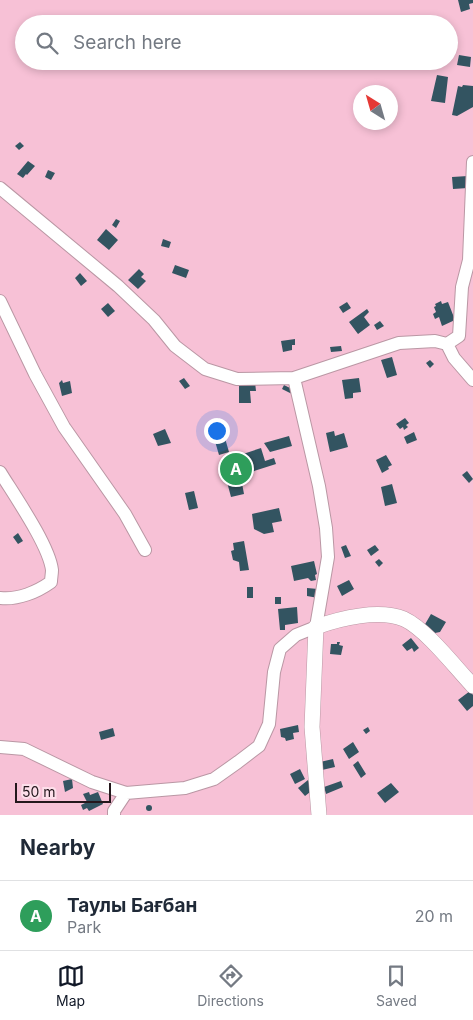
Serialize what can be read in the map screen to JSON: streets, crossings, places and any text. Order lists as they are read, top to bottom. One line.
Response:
{"scale_bar":"50 m","north":"top left","page":{"search":"Search here","pins":"A","scale":"50 m","heading":"Nearby","list":[{"mark":"A","name":"Таулы Бағбан","note":"Park","value":"20 m"}],"nav":["Map","Directions","Saved"]}}
